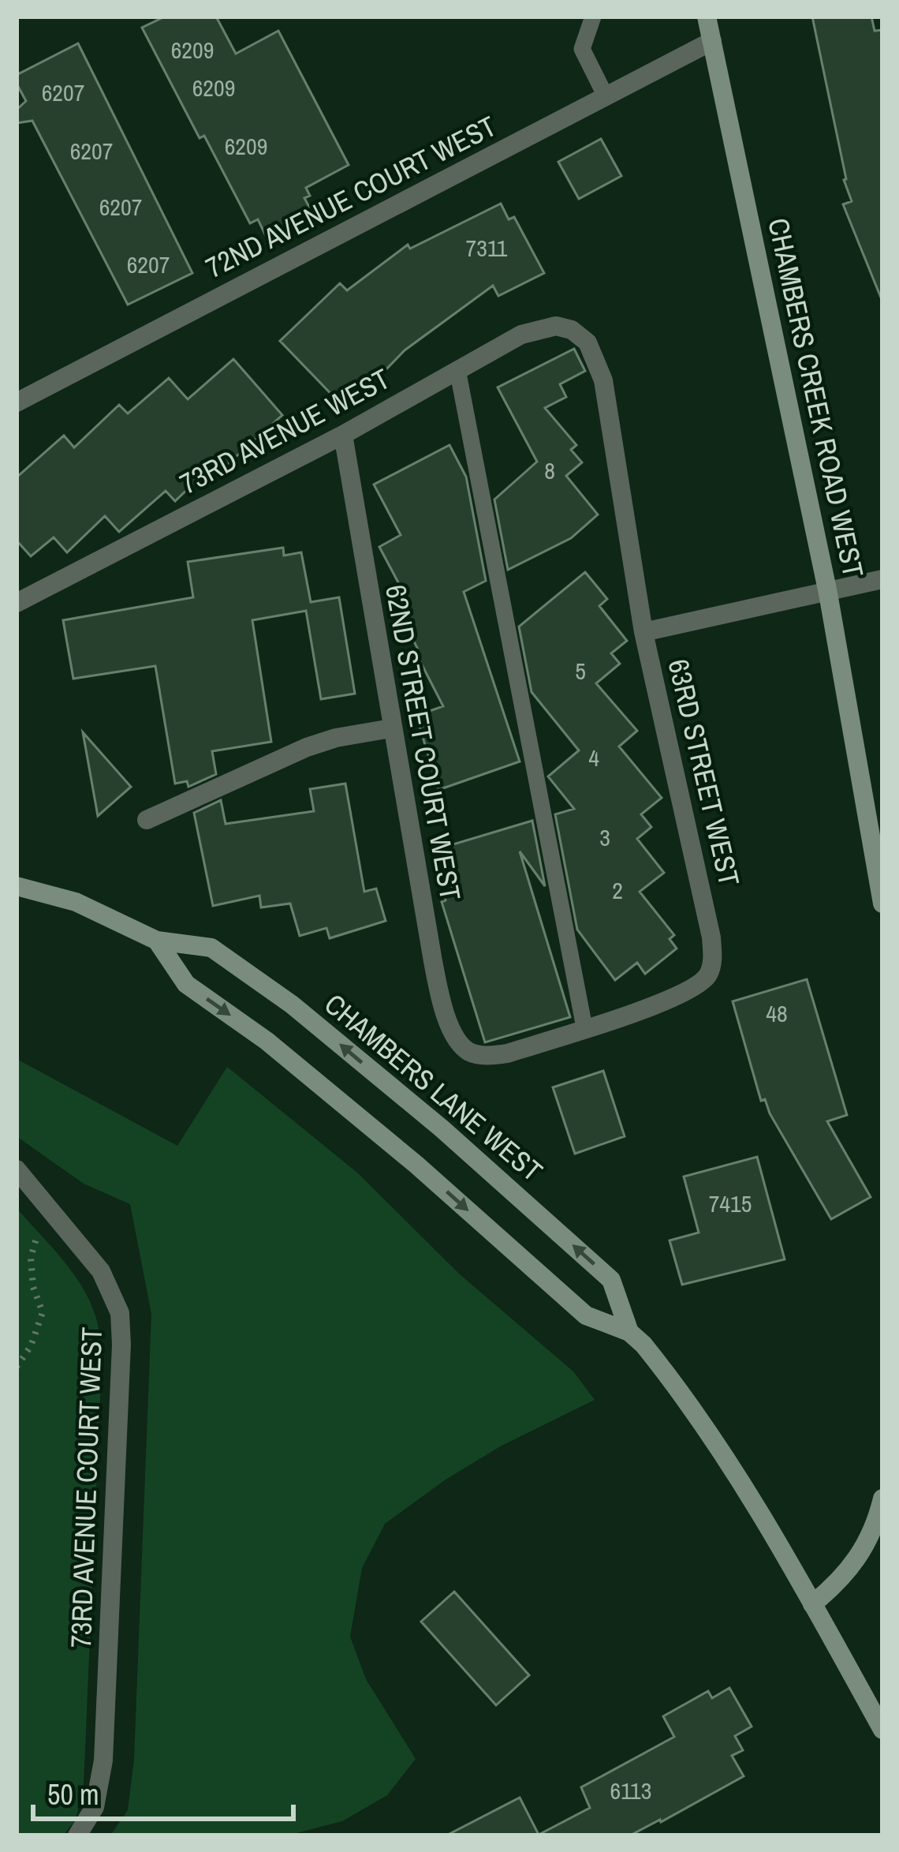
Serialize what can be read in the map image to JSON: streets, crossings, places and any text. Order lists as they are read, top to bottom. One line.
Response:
{"streets":{"street":["72ND AVENUE COURT WEST","CHAMBERS CREEK ROAD WEST","73RD AVENUE WEST","62ND STREET COURT WEST","63RD STREET WEST","CHAMBERS LANE WEST","73RD AVENUE COURT WEST"]},"crossings":[["72ND AVENUE COURT WEST","CHAMBERS CREEK ROAD WEST"],["73RD AVENUE WEST","62ND STREET COURT WEST"],["73RD AVENUE WEST","63RD STREET WEST"],["62ND STREET COURT WEST","63RD STREET WEST"]],"house_numbers":["6209","6209","6207","6209","6207","6207","7311","6207","8","5","4","3","2","48","7415","6113"],"scale_bar":"50 m"}
